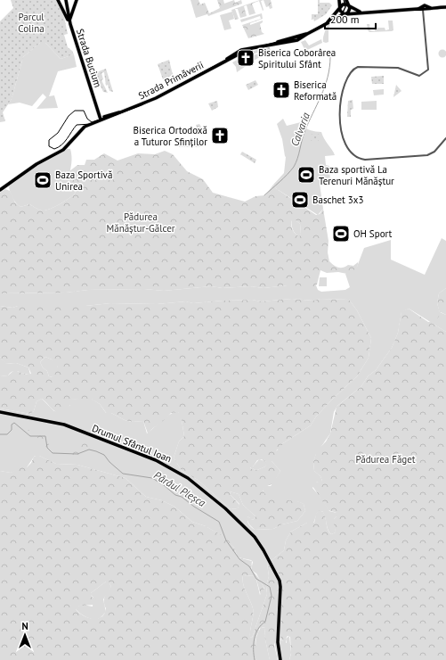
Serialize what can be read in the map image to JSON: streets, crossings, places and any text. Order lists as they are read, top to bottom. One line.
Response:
{"streets":{"main road":["Strada Bucium","Strada Primăverii","Drumul Sfântul Ioan"]},"crossings":[["Strada Bucium","Strada Primăverii"]],"water":["Calvaria","Pârâul Pleșca"],"parks":["Parcul Colina","Pădurea Mănăștur-Gălcer","Pădurea Făget"],"places":{"church":["Biserica Coborârea Spiritului Sfânt","Biserica Reformată","Biserica Ortodoxă a Tuturor Sfinților"],"sports":["Baza sportivă La Terenuri Mănăștur","Baza Sportivă Unirea","Baschet 3x3","OH Sport"]},"scale_bar":"200 m","north":"top"}
